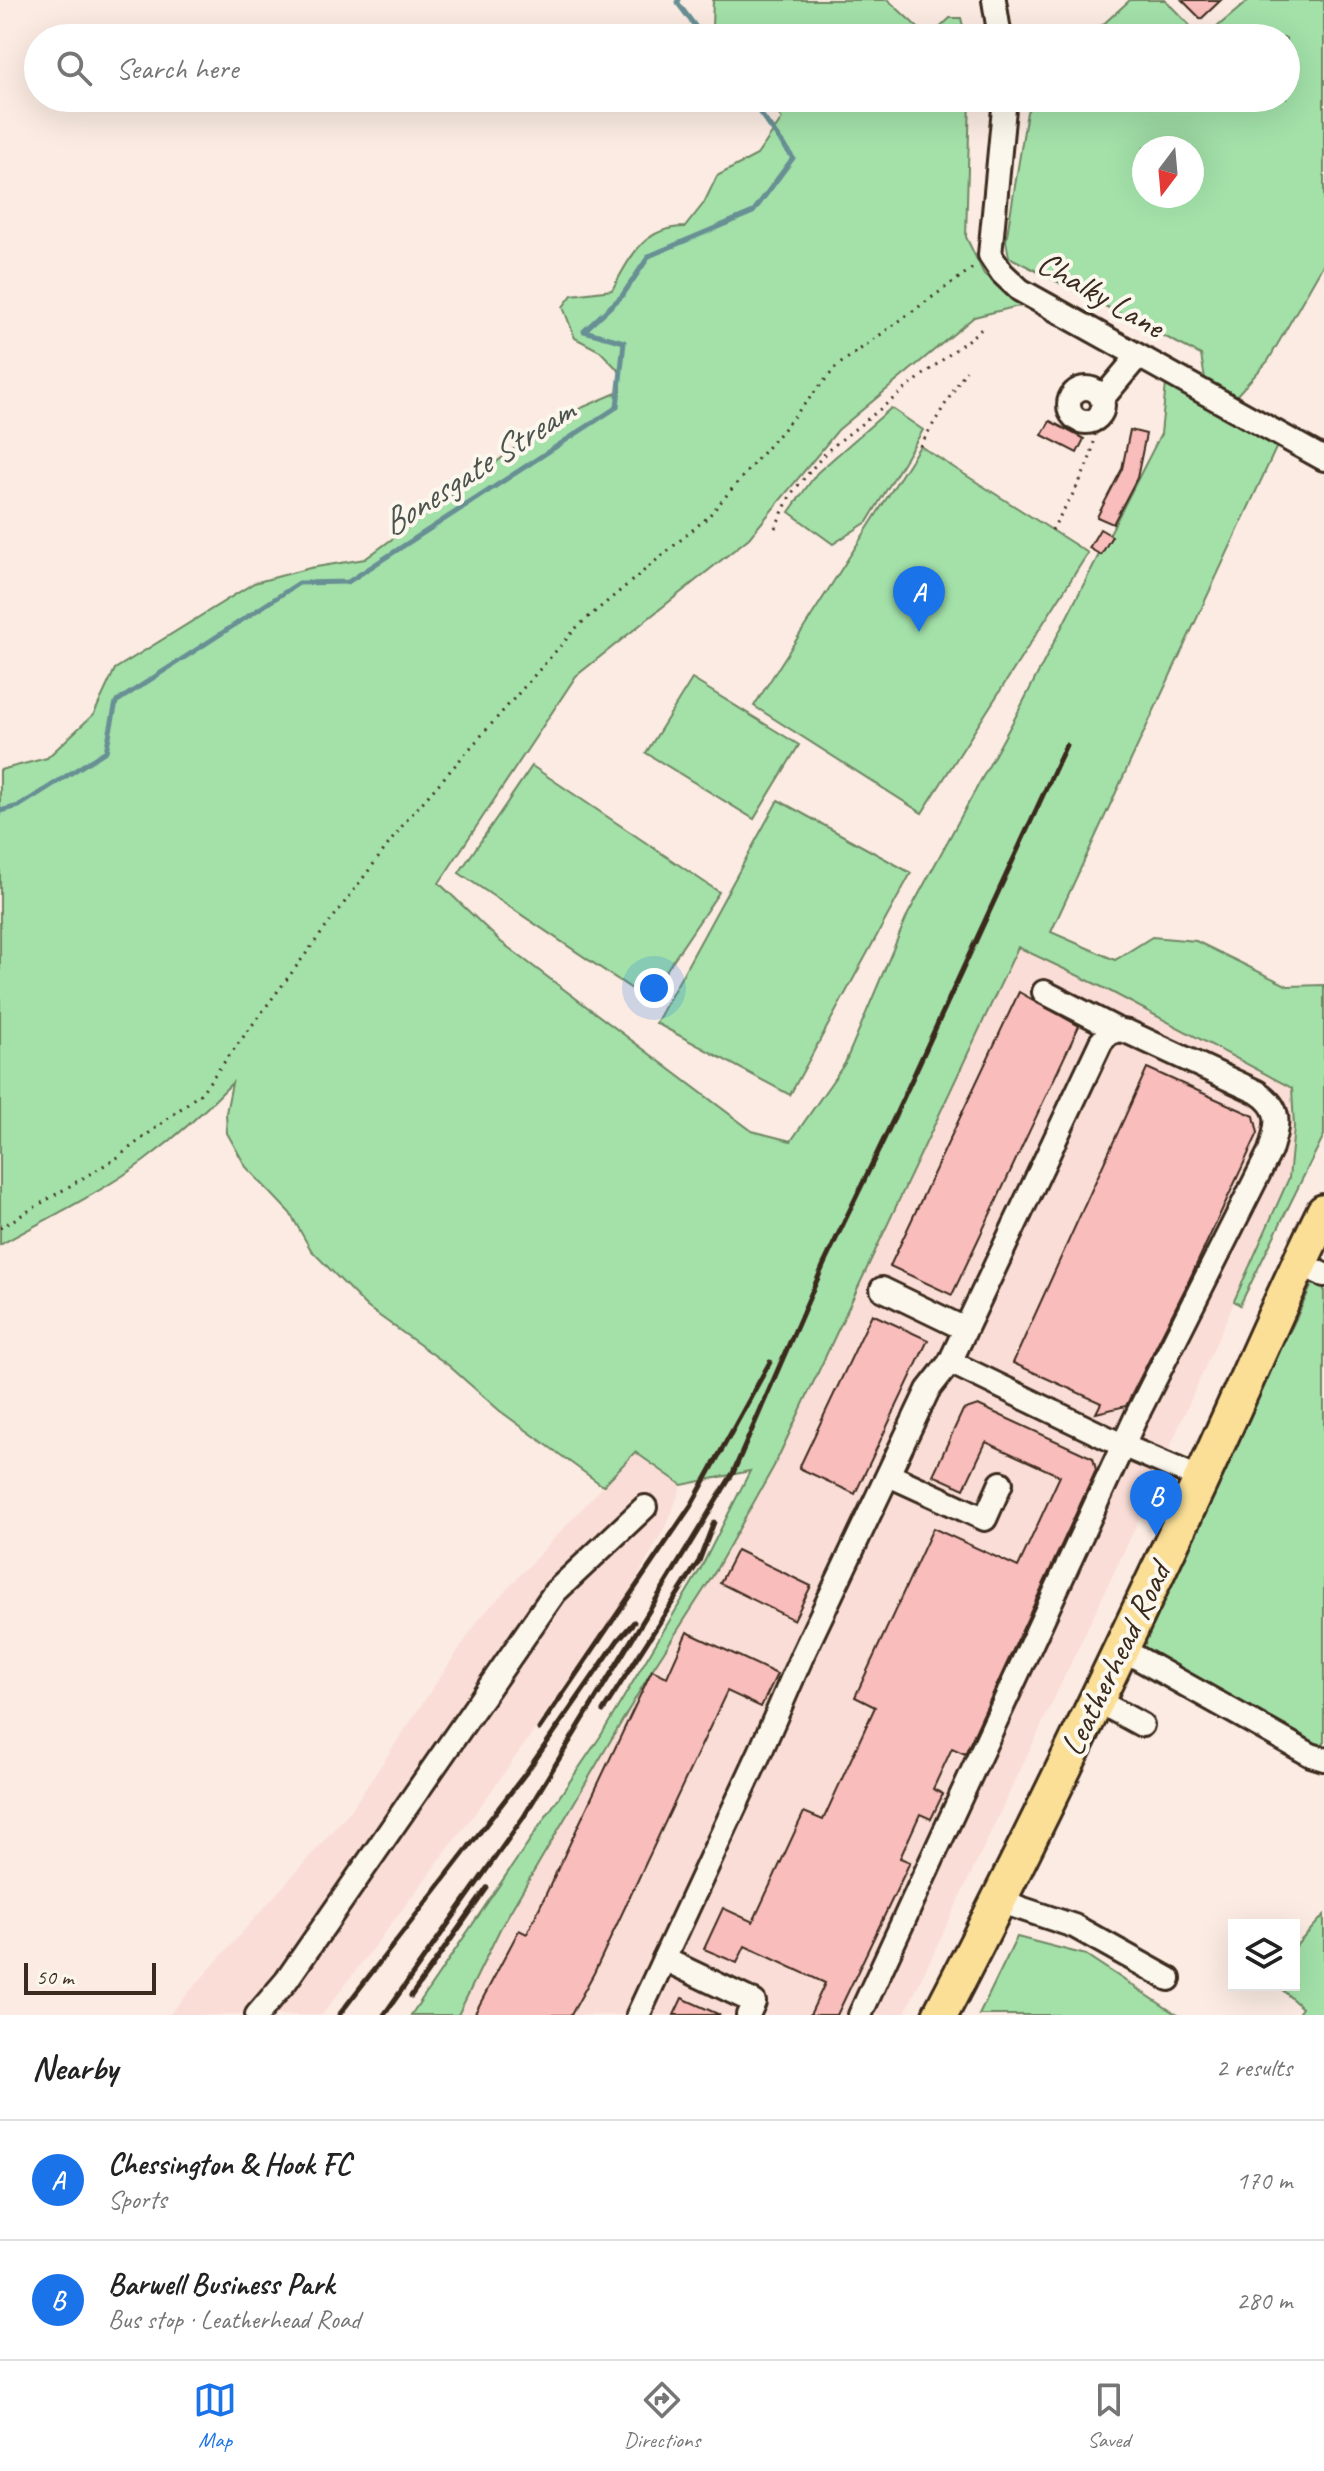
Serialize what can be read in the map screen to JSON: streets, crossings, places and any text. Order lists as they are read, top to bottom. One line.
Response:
{"streets":{"highway":["Leatherhead Road"],"street":["Chalky Lane"]},"water":["Bonesgate Stream"],"scale_bar":"50 m","north":"bottom","page":{"search":"Search here","pins":["A","B"],"scale":"50 m","heading":["Nearby","2 results"],"list":[{"mark":"A","name":"Chessington & Hook FC","note":"Sports","value":"170 m"},{"mark":"B","name":"Barwell Business Park","note":"Bus stop · Leatherhead Road","value":"280 m"}],"nav":["Map","Directions","Saved"]}}
